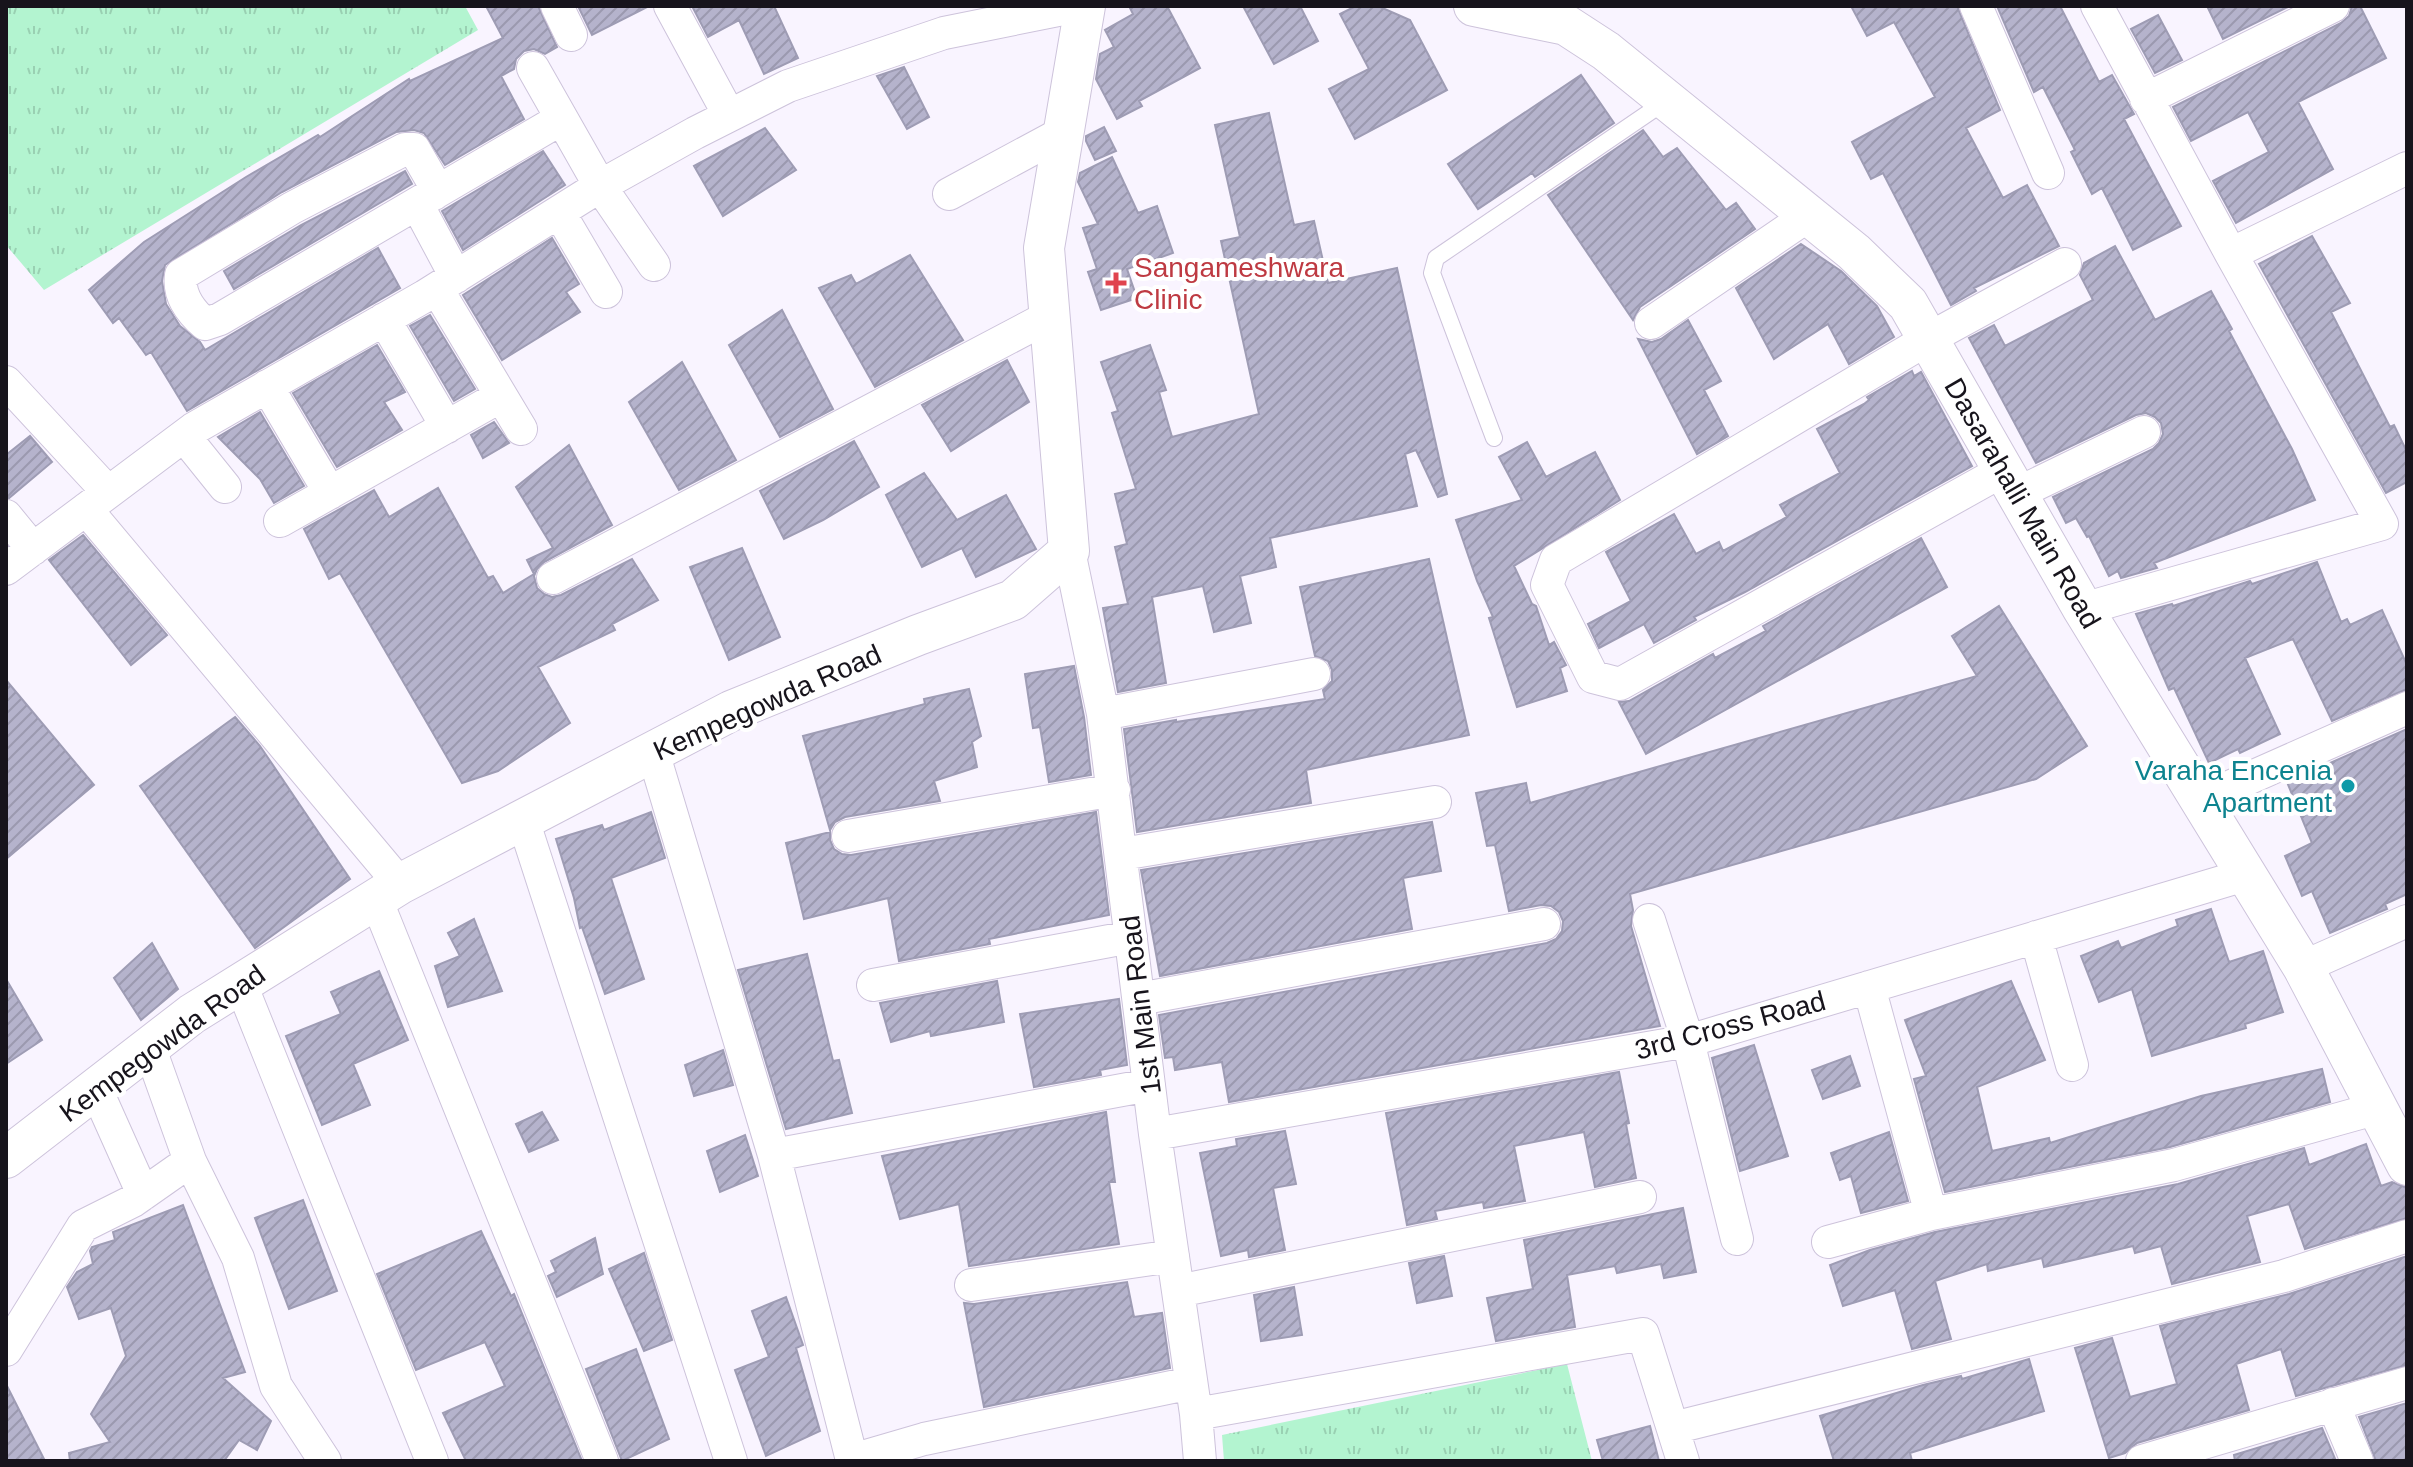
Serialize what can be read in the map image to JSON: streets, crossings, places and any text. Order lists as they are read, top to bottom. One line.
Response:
{"streets":{"street":["Dasarahalli Main Road","Kempegowda Road","1st Main Road","3rd Cross Road"]},"crossings":[["Dasarahalli Main Road","3rd Cross Road"],["Kempegowda Road","1st Main Road"],["1st Main Road","3rd Cross Road"]],"places":{"health":["Sangameshwara Clinic"],"other":["Varaha Encenia Apartment"]}}
